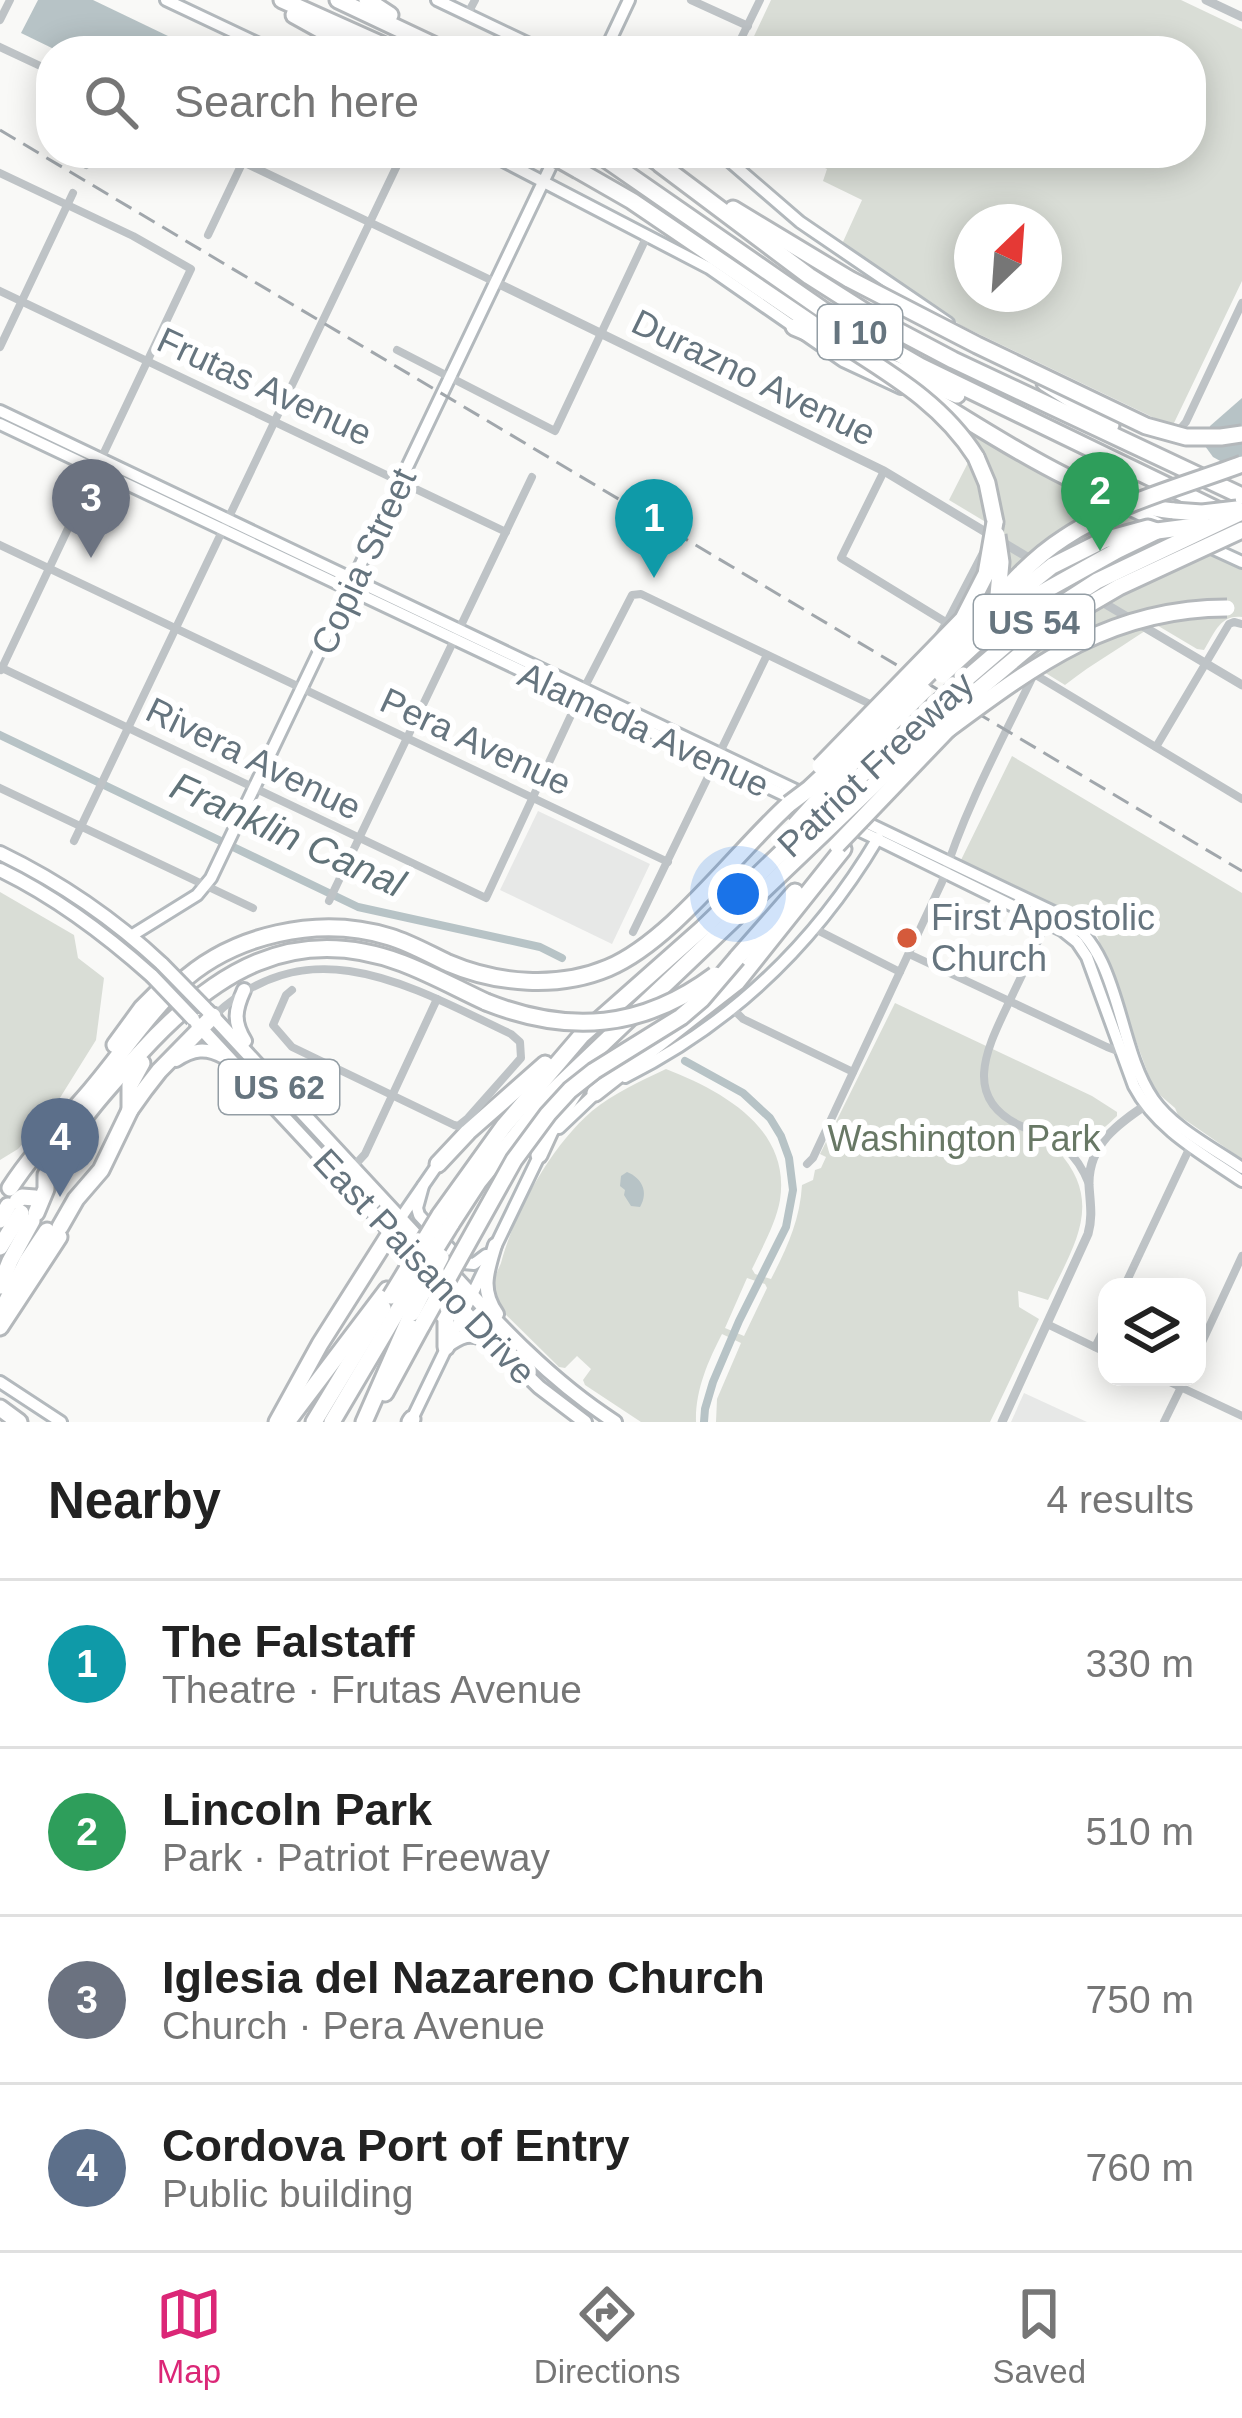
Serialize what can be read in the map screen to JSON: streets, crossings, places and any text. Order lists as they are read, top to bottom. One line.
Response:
{"streets":{"highway":["I 10","US 54","Patriot Freeway"],"main road":["Copia Street","Alameda Avenue","US 62","East Paisano Drive"],"street":["Durazno Avenue","Frutas Avenue","Pera Avenue","Rivera Avenue"]},"crossings":[["I 10","Patriot Freeway"],["Durazno Avenue","Copia Street"],["Frutas Avenue","Copia Street"],["Copia Street","Alameda Avenue"],["Copia Street","Pera Avenue"],["Copia Street","Rivera Avenue"],["Pera Avenue","Rivera Avenue"]],"water":["Franklin Canal"],"parks":["Washington Park"],"places":["First Apostolic Church"],"north":"top right","page":{"search":"Search here","pins":["2","3","1","4"],"heading":["Nearby","4 results"],"list":[{"mark":"1","name":"The Falstaff","note":"Theatre · Frutas Avenue","value":"330 m"},{"mark":"2","name":"Lincoln Park","note":"Park · Patriot Freeway","value":"510 m"},{"mark":"3","name":"Iglesia del Nazareno Church","note":"Church · Pera Avenue","value":"750 m"},{"mark":"4","name":"Cordova Port of Entry","note":"Public building","value":"760 m"}],"nav":["Map","Directions","Saved"]}}
